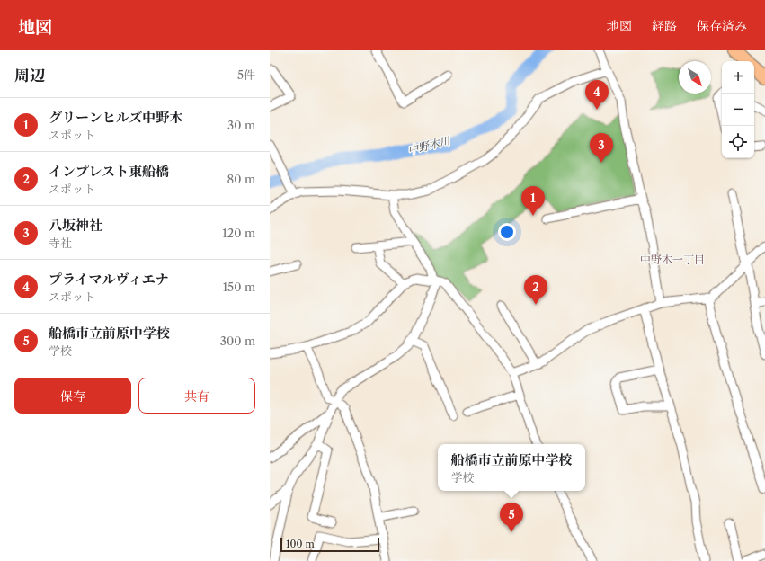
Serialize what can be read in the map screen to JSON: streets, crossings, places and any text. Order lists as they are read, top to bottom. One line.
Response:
{"districts":["中野木一丁目"],"water":["中野木川"],"scale_bar":"100 m","north":"bottom right","page":{"header":"地図","nav":["地図","経路","保存済み"],"heading":["周辺","5件"],"map_buttons":["+","−"],"pins":["4","3","1","2","5"],"list":[{"mark":"1","name":"グリーンヒルズ中野木","note":"スポット","value":"30 m"},{"mark":"2","name":"インプレスト東船橋","note":"スポット","value":"80 m"},{"mark":"3","name":"八坂神社","note":"寺社","value":"120 m"},{"mark":"4","name":"プライマルヴィエナ","note":"スポット","value":"150 m"},{"mark":"5","name":"船橋市立前原中学校","note":"学校","value":"300 m"}],"buttons":["保存","共有"],"popup":["船橋市立前原中学校","学校"],"scale":"100 m"}}
